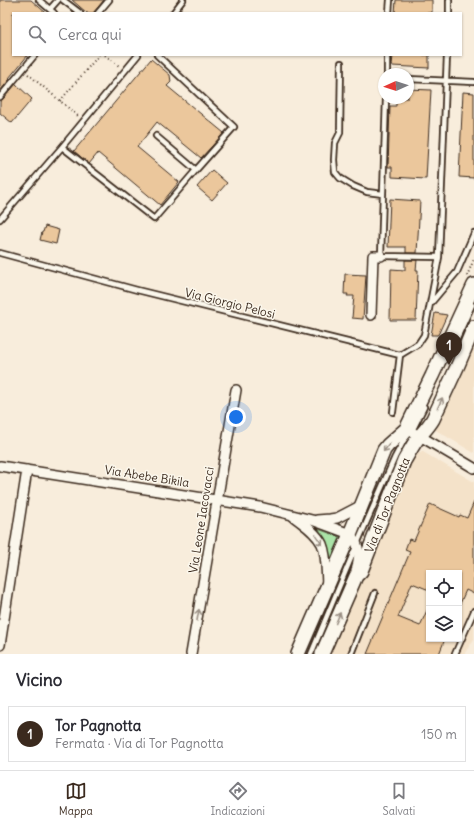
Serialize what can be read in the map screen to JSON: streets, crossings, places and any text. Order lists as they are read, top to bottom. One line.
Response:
{"streets":{"street":["Via Abebe Bikila","Via di Tor Pagnotta","Via Leone Iacovacci"],"lane":["Via Giorgio Pelosi"]},"crossings":[["Via Abebe Bikila","Via di Tor Pagnotta"],["Via Abebe Bikila","Via Leone Iacovacci"]],"one_way":["Via Leone Iacovacci"],"north":"left","page":{"search":"Cerca qui","pins":"1","heading":"Vicino","list":[{"mark":"1","name":"Tor Pagnotta","note":"Fermata · Via di Tor Pagnotta","value":"150 m"}],"nav":["Mappa","Indicazioni","Salvati"]}}
